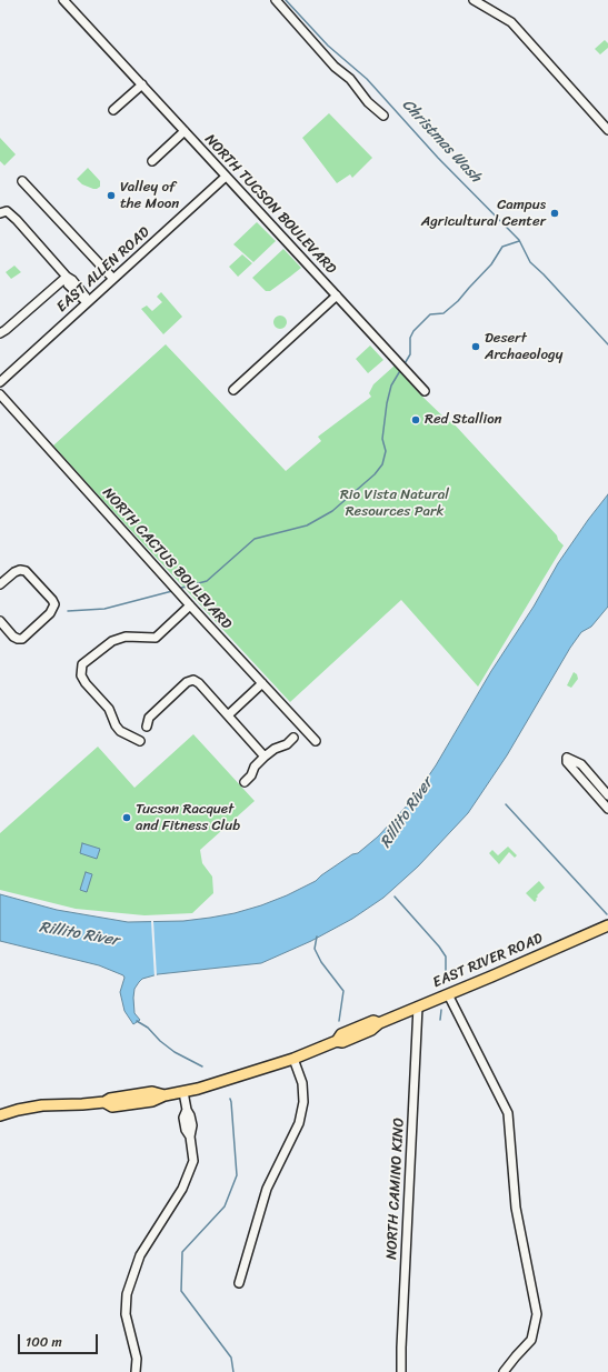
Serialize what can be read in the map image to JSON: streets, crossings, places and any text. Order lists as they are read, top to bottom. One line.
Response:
{"streets":{"main road":["EAST RIVER ROAD"],"street":["NORTH TUCSON BOULEVARD","EAST ALLEN ROAD","NORTH CACTUS BOULEVARD","NORTH CAMINO KINO"]},"crossings":[["NORTH TUCSON BOULEVARD","EAST ALLEN ROAD"],["EAST RIVER ROAD","NORTH CAMINO KINO"]],"water":["Christmas Wash","Rillito River"],"parks":["Rio Vista Natural Resources Park"],"places":["Valley of the Moon","Campus Agricultural Center","Desert Archaeology","Red Stallion","Tucson Racquet and Fitness Club"],"scale_bar":"100 m"}
